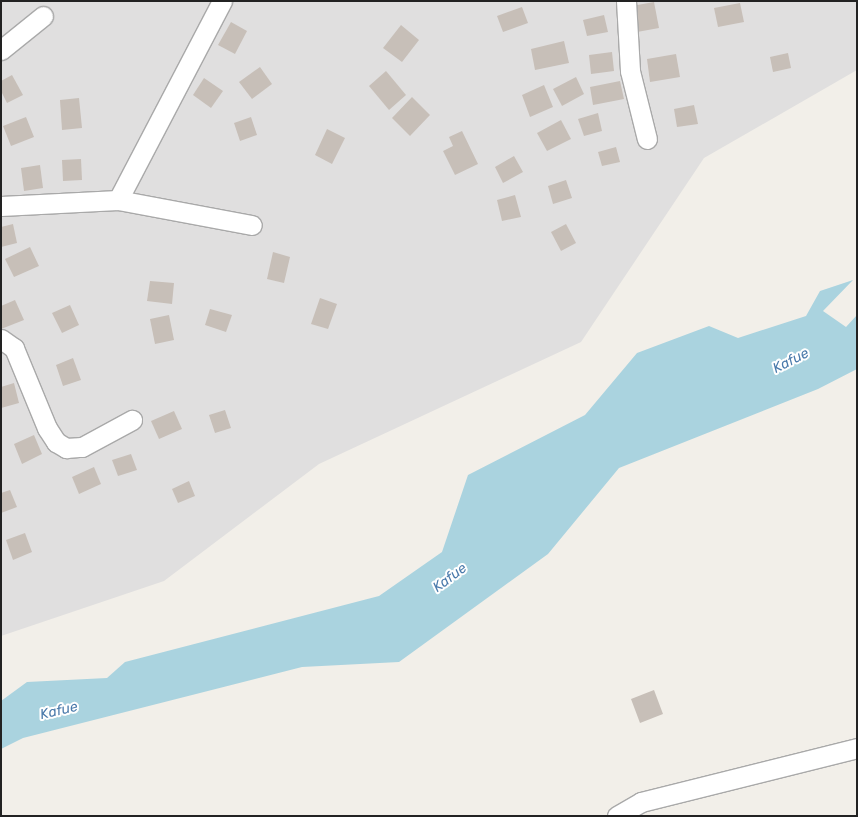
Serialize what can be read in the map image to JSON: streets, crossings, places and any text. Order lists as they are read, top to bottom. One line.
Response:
{"water":["Kafue"]}
